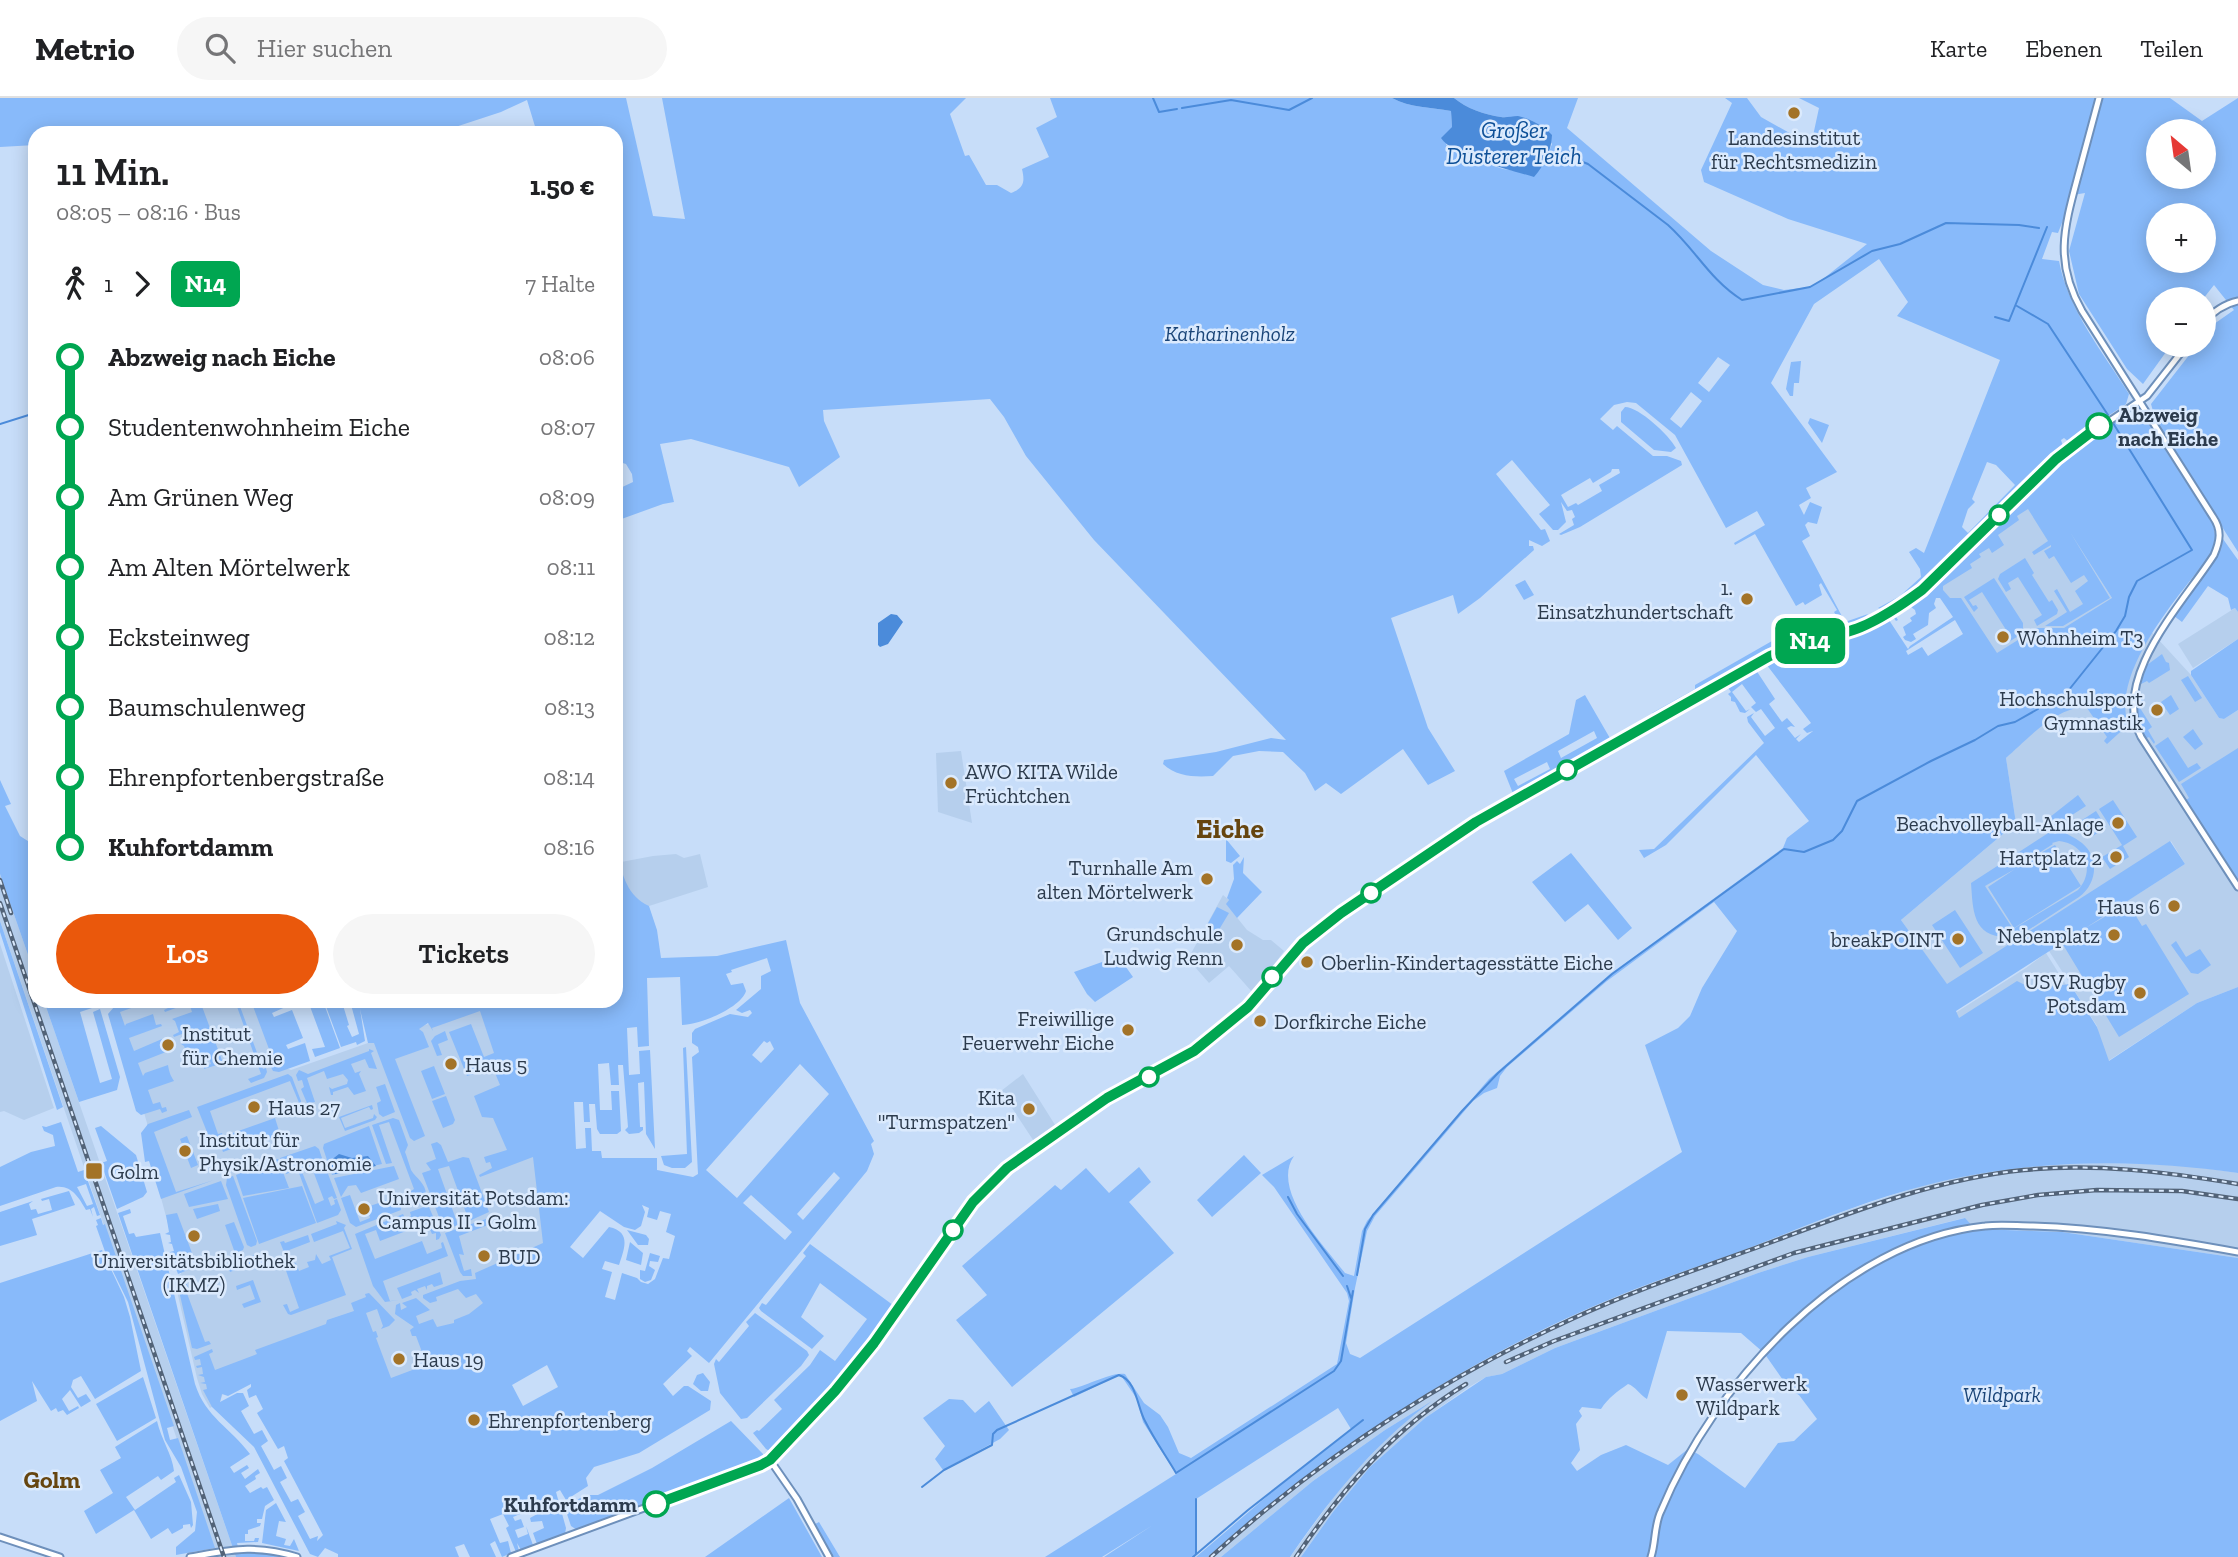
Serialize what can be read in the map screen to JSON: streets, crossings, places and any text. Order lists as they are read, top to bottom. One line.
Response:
{"districts":["Eiche","Golm"],"water":["Großer Düsterer Teich"],"parks":["Katharinenholz","Wildpark"],"places":{"other":["Landesinstitut für Rechtsmedizin","Abzweig nach Eiche","1. Einsatzhundertschaft","Wohnheim T3","Hochschulsport Gymnastik","AWO KITA Wilde Früchtchen","Beachvolleyball-Anlage","Hartplatz 2","Turnhalle Am alten Mörtelwerk","Haus 6","Nebenplatz","breakPOINT","Grundschule Ludwig Renn","Oberlin-Kindertagesstätte Eiche","USV Rugby Potsdam","Dorfkirche Eiche","Freiwillige Feuerwehr Eiche","Institut für Chemie","Haus 5","Haus 27","Kita \"Turmspatzen\"","Institut für Physik/Astronomie","Universität Potsdam: Campus II - Golm","Universitätsbibliothek (IKMZ)","BUD","Haus 19","Wasserwerk Wildpark","Ehrenpfortenberg","Kuhfortdamm"],"transit":["Golm"]},"lines":["bus line N14"],"north":"top left","page":{"header":"Metrio","search":"Hier suchen","nav":["Karte","Ebenen","Teilen"],"on_map":"N14","map_buttons":["+","−"],"heading":["11 Min.","08:05 – 08:16 · Bus","1.50 €"],"legs":["1","N14","7 Halte"],"list":[{"name":"Abzweig nach Eiche","value":"08:06"},{"name":"Studentenwohnheim Eiche","value":"08:07"},{"name":"Am Grünen Weg","value":"08:09"},{"name":"Am Alten Mörtelwerk","value":"08:11"},{"name":"Ecksteinweg","value":"08:12"},{"name":"Baumschulenweg","value":"08:13"},{"name":"Ehrenpfortenbergstraße","value":"08:14"},{"name":"Kuhfortdamm","value":"08:16"}],"buttons":["Los","Tickets"]}}
